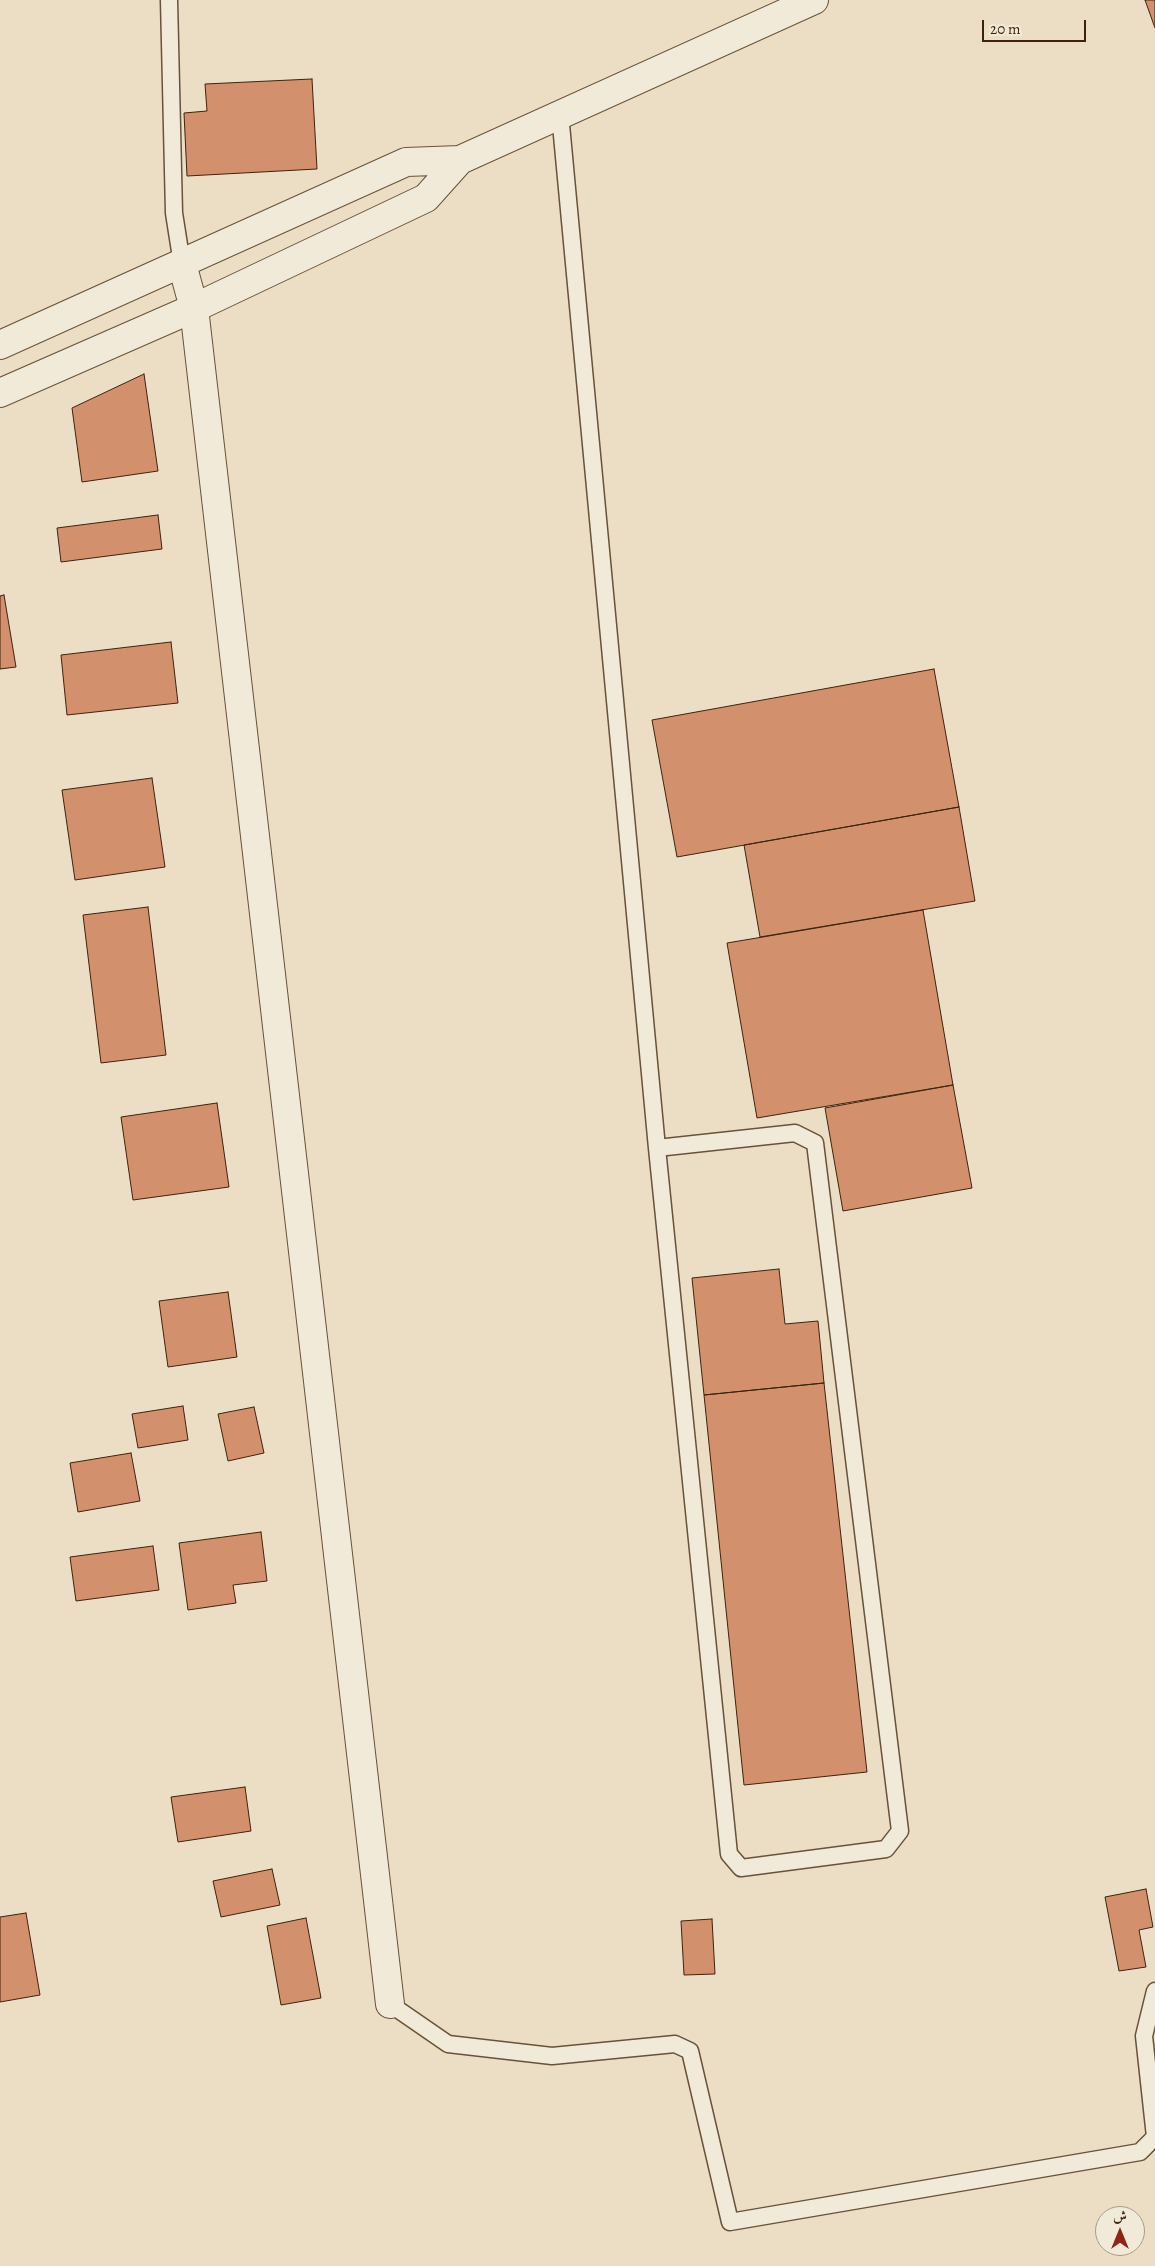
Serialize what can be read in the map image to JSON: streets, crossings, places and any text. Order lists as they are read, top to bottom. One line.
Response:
{"scale_bar":"20 m","north":"top"}
